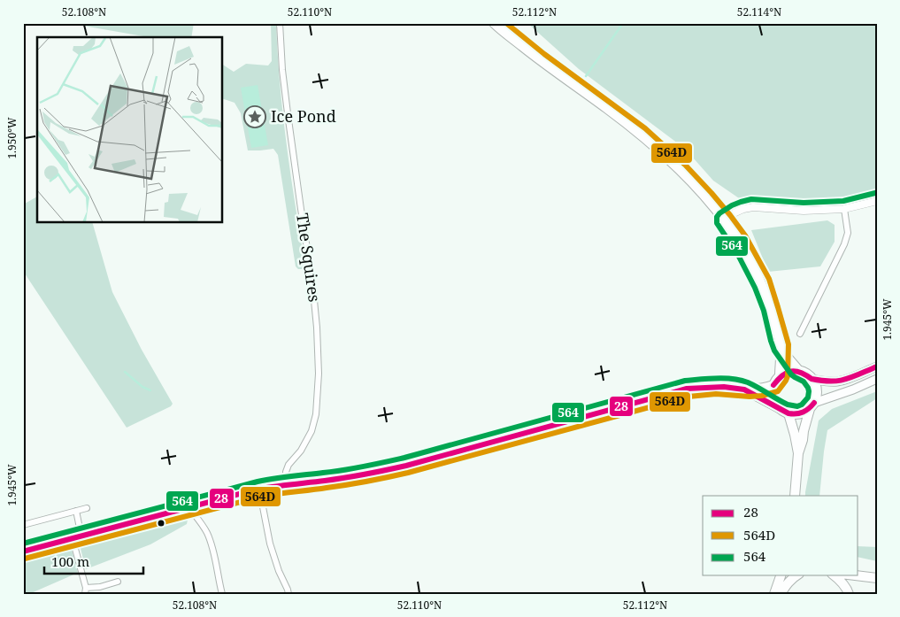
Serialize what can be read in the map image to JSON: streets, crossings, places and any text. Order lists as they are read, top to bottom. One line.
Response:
{"streets":{"street":["The Squires"]},"places":{"place":["Ice Pond"]},"lines":["transit line 564D","transit line 564","transit line 28"],"legend":["28","564D","564"],"scale_bar":"100 m","coordinates":["52.108°N","52.110°N","52.112°N","52.114°N","1.950°W","1.945°W"]}
